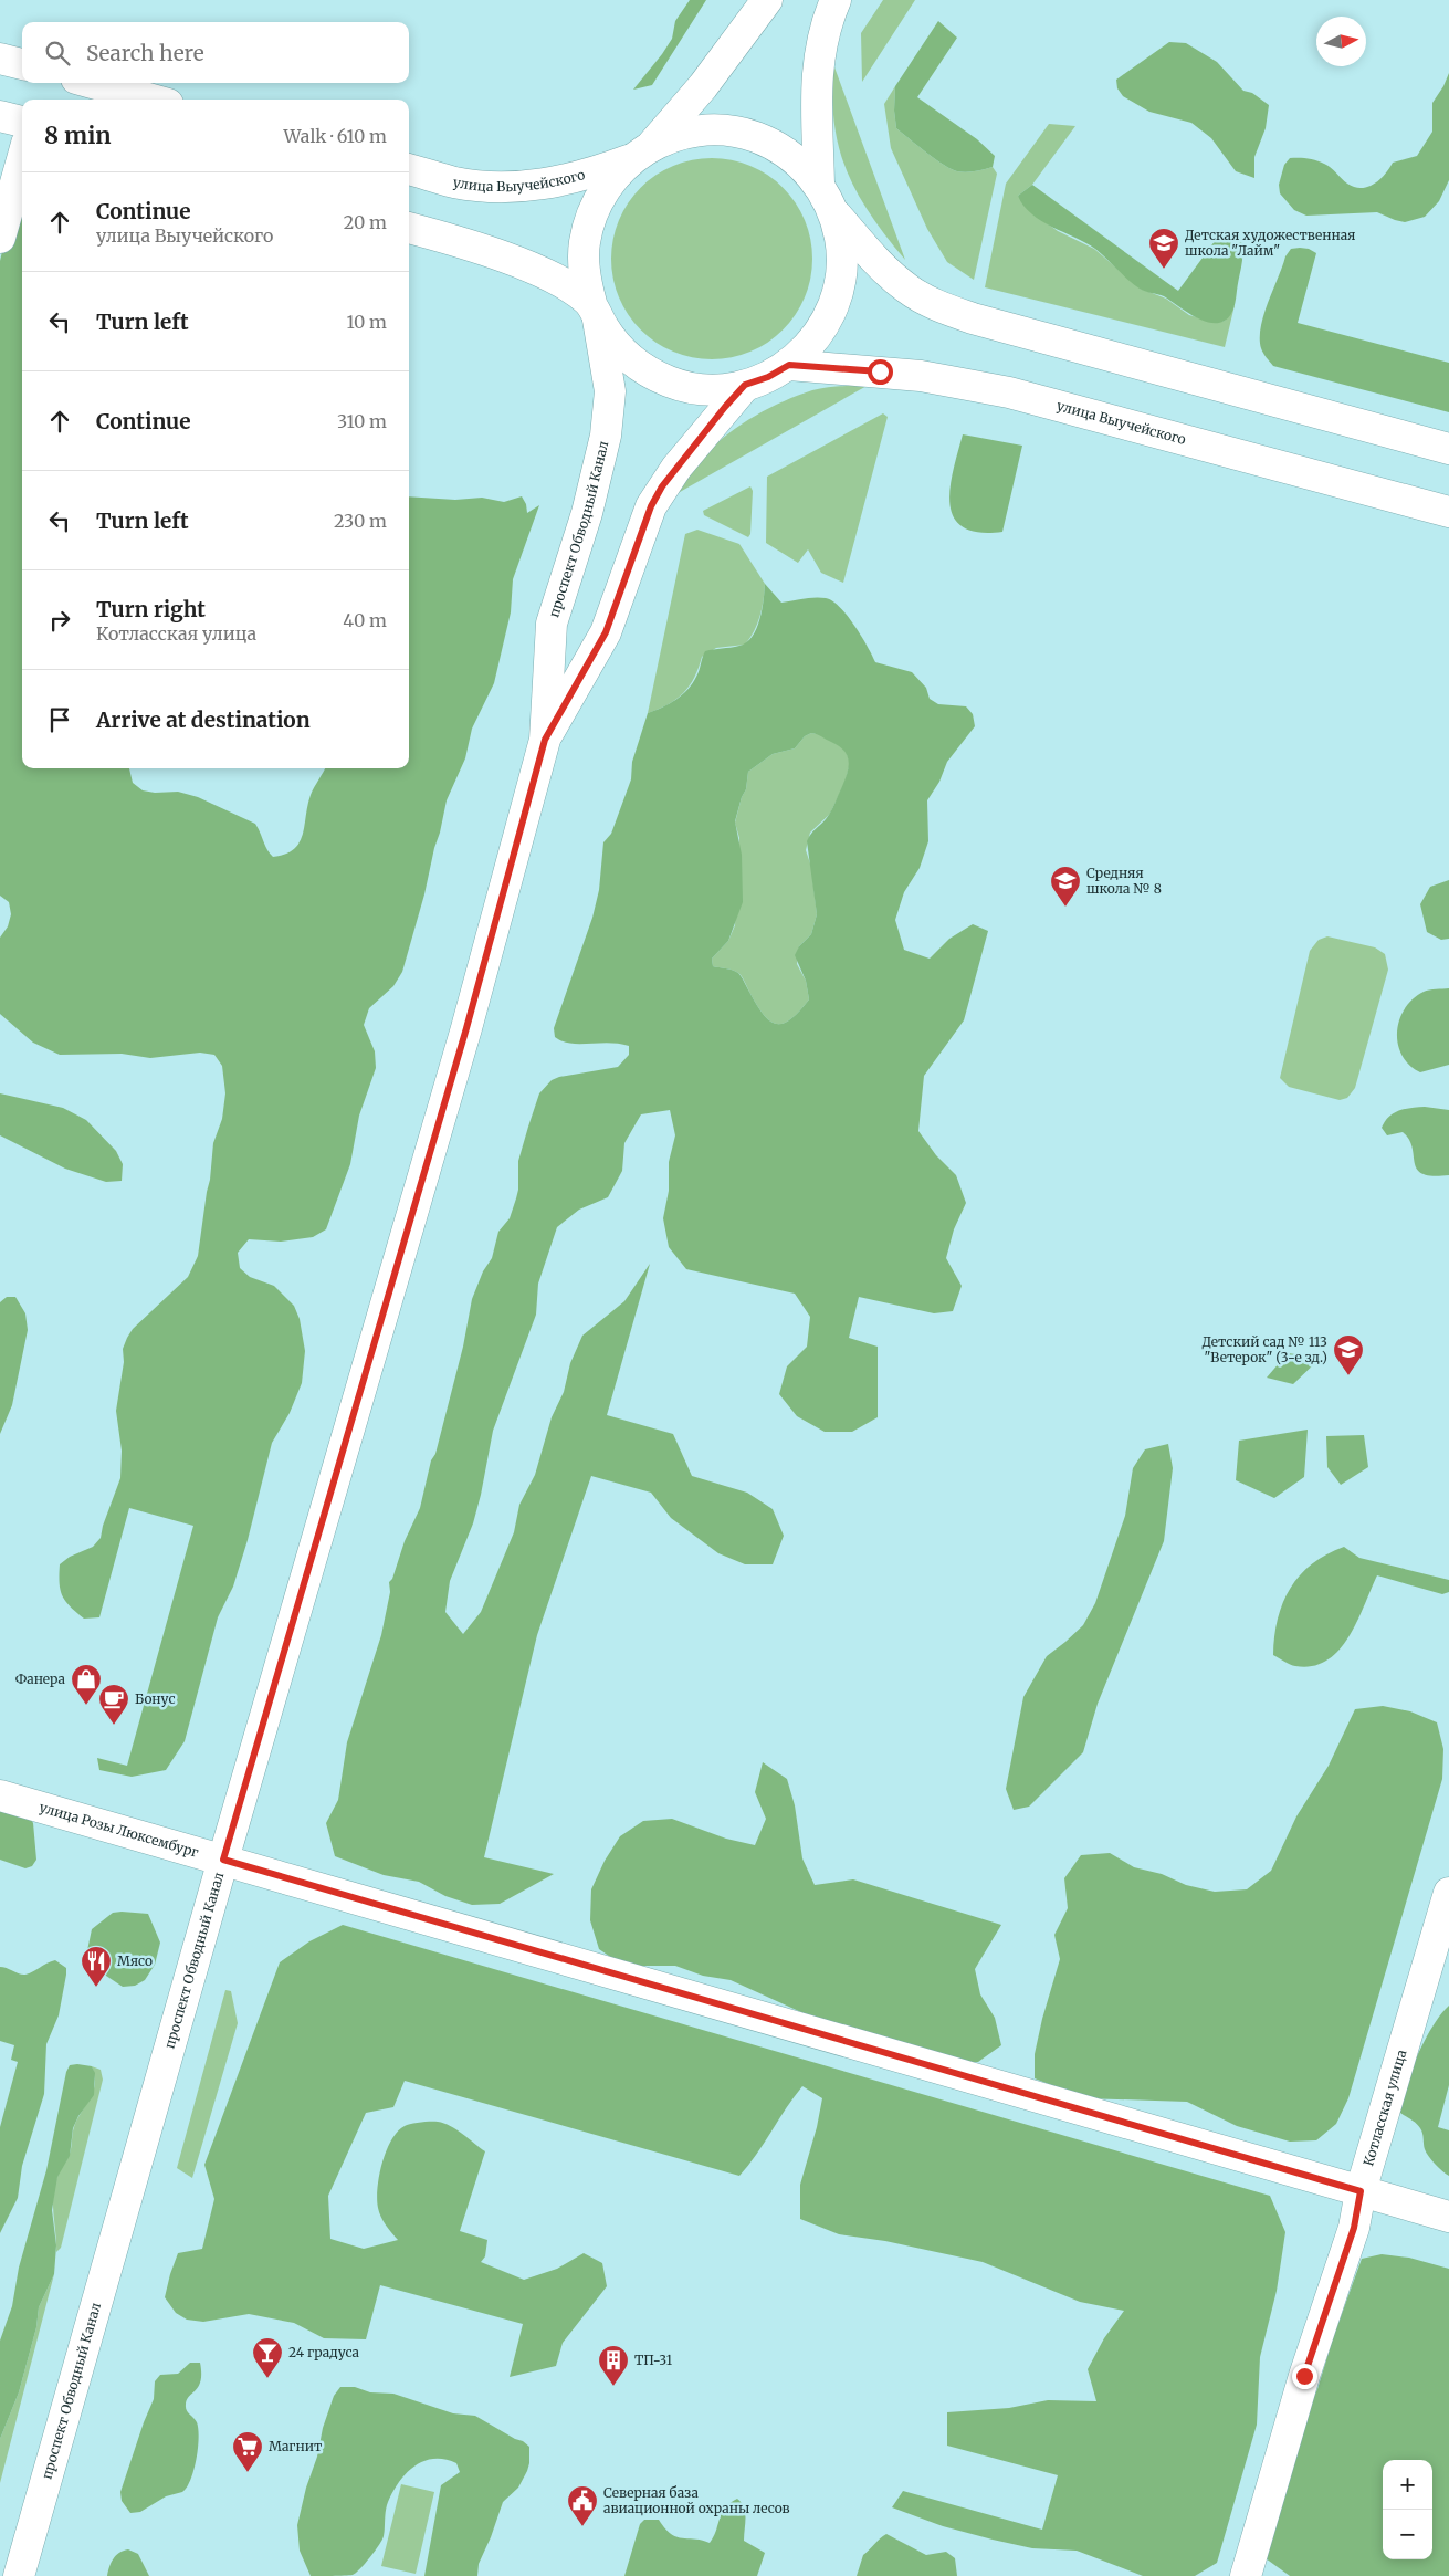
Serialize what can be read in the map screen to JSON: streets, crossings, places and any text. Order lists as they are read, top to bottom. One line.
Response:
{"streets":{"main road":["улица Выучейского","проспект Обводный Канал","улица Розы Люксембург","Котласская улица"]},"crossings":[["улица Выучейского","проспект Обводный Канал"],["проспект Обводный Канал","улица Розы Люксембург"],["улица Розы Люксембург","Котласская улица"]],"places":{"school or university":["Детская художественная школа \"Лайм\"","Средняя школа № 8","Детский сад № 113 \"Ветерок\" (3-е зд.)"],"shop":["Фанера"],"cafe":["Бонус"],"restaurant":["Мясо"],"bar":["24 градуса"],"building":["ТП-31"],"supermarket":["Магнит"],"public building":["Северная база авиационной охраны лесов"]},"north":"right","page":{"search":"Search here","heading":["8 min","Walk · 610 m"],"list":[["Continue","улица Выучейского","20 m"],["Turn left","10 m"],["Continue","310 m"],["Turn left","230 m"],["Turn right","Котласская улица","40 m"],"Arrive at destination"],"map_buttons":["+","−"]}}
